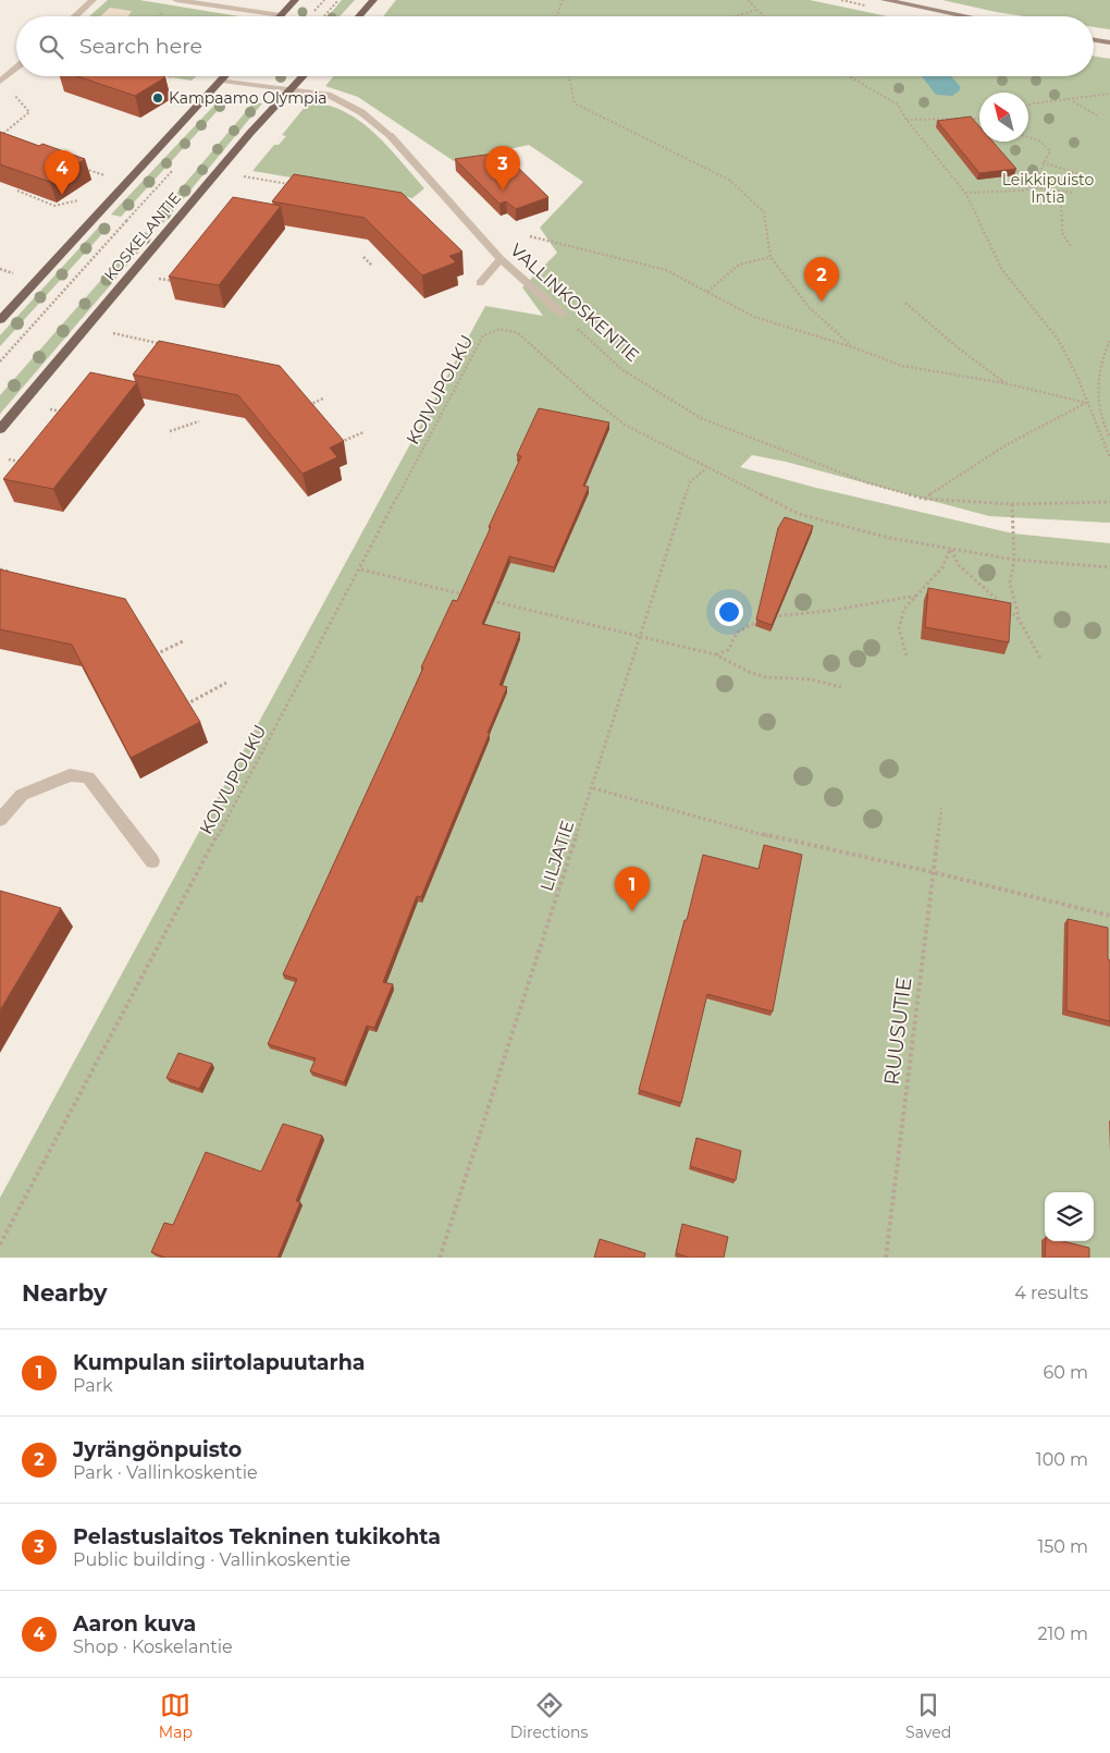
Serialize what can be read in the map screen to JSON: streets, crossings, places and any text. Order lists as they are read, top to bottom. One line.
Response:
{"streets":{"main road":["KOSKELANTIE"],"street":["VALLINKOSKENTIE"],"path":["KOIVUPOLKU","LILJATIE","RUUSUTIE"]},"crossings":[["KOSKELANTIE","VALLINKOSKENTIE"],["KOIVUPOLKU","LILJATIE"]],"parks":["Leikkipuisto Intia"],"places":["Kampaamo Olympia"],"north":"top left","page":{"search":"Search here","pins":["3","4","2","1"],"heading":["Nearby","4 results"],"list":[{"mark":"1","name":"Kumpulan siirtolapuutarha","note":"Park","value":"60 m"},{"mark":"2","name":"Jyrängönpuisto","note":"Park · Vallinkoskentie","value":"100 m"},{"mark":"3","name":"Pelastuslaitos Tekninen tukikohta","note":"Public building · Vallinkoskentie","value":"150 m"},{"mark":"4","name":"Aaron kuva","note":"Shop · Koskelantie","value":"210 m"}],"nav":["Map","Directions","Saved"]}}
